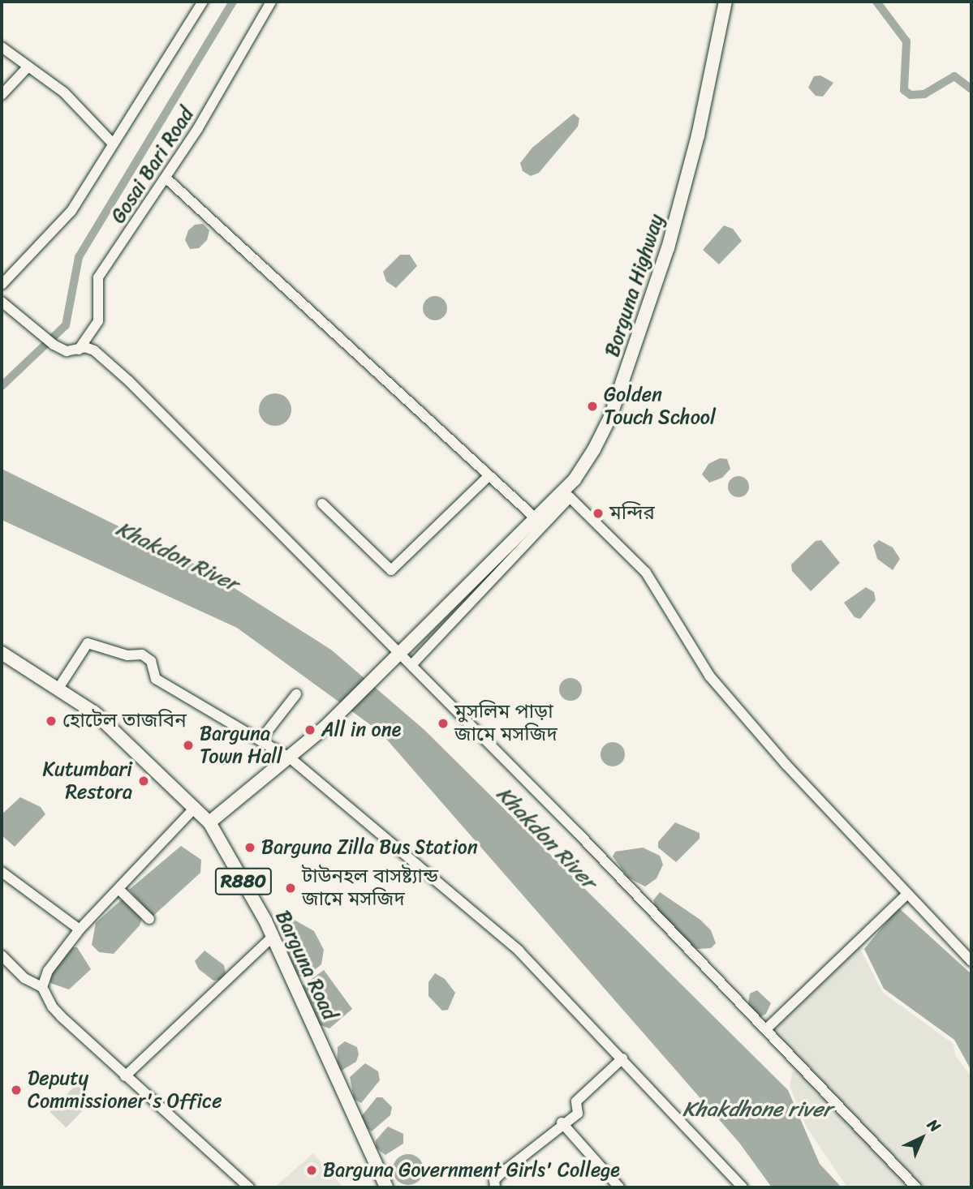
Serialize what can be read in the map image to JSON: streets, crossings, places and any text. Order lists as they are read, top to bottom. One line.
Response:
{"streets":{"main road":["Borguna Highway","R880","Barguna Road"],"street":["Gosai Bari Road"]},"crossings":[["Borguna Highway","Barguna Road"]],"water":["Khakdon River","Khakdhone river"],"places":["Golden Touch School","মন্দির","হোটেল তাজবিন","মুসলিম পাড়া জামে মসজিদ","All in one","Barguna Town Hall","Kutumbari Restora","Barguna Zilla Bus Station","টাউনহল বাসষ্ট্যান্ড জামে মসজিদ","Deputy Commissioner's Office","Barguna Government Girls' College"],"north":"top right"}
